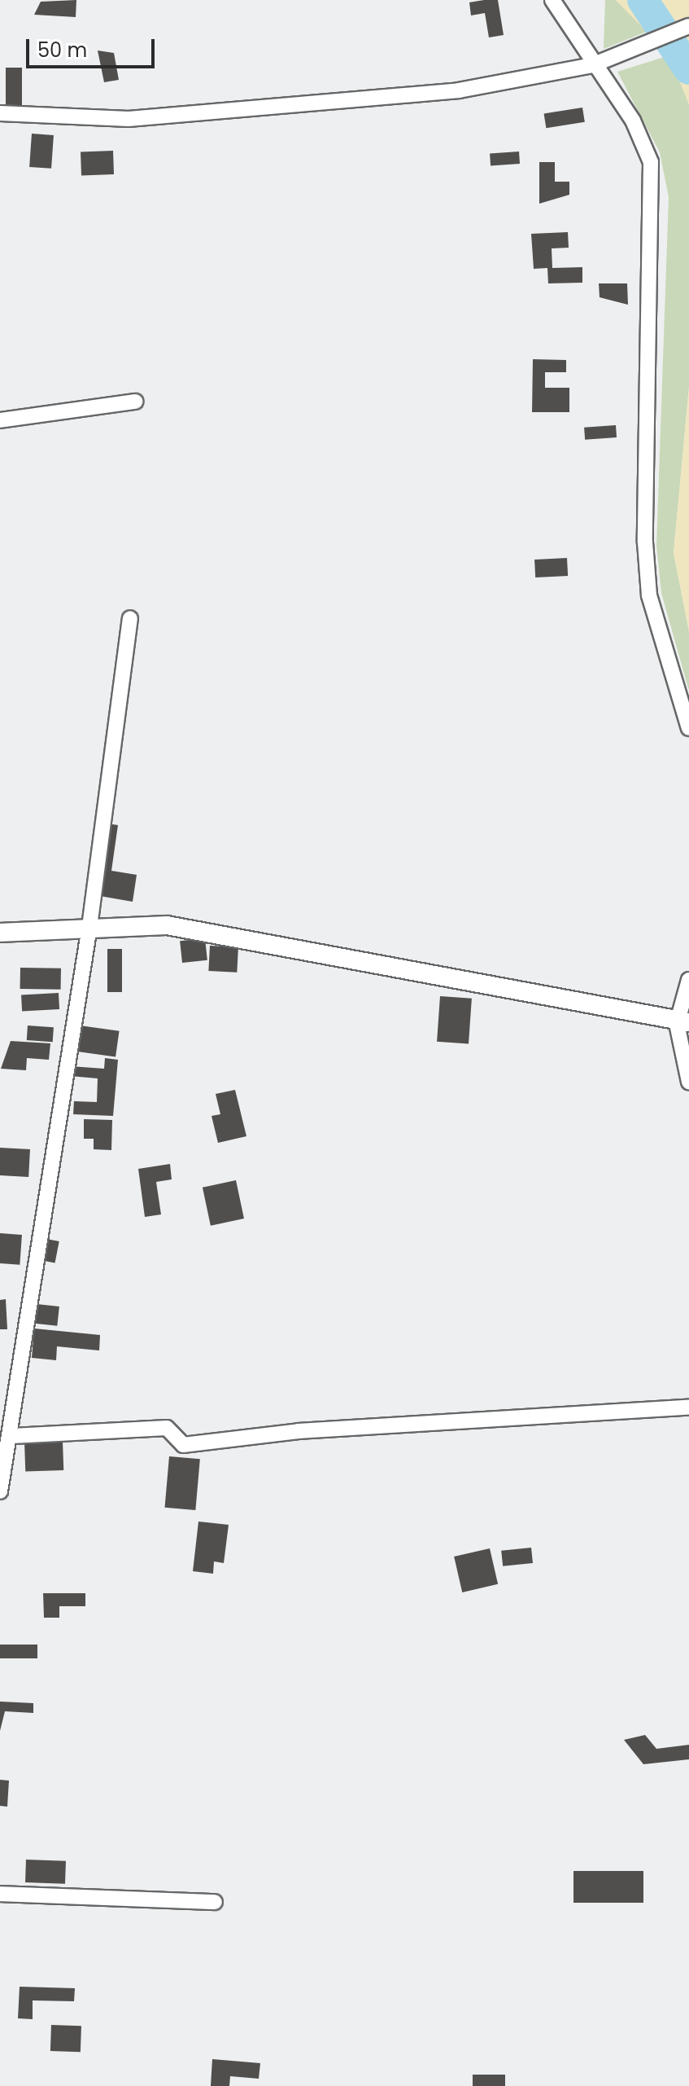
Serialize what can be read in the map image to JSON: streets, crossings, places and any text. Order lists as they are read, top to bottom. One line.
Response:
{"scale_bar":"50 m"}
